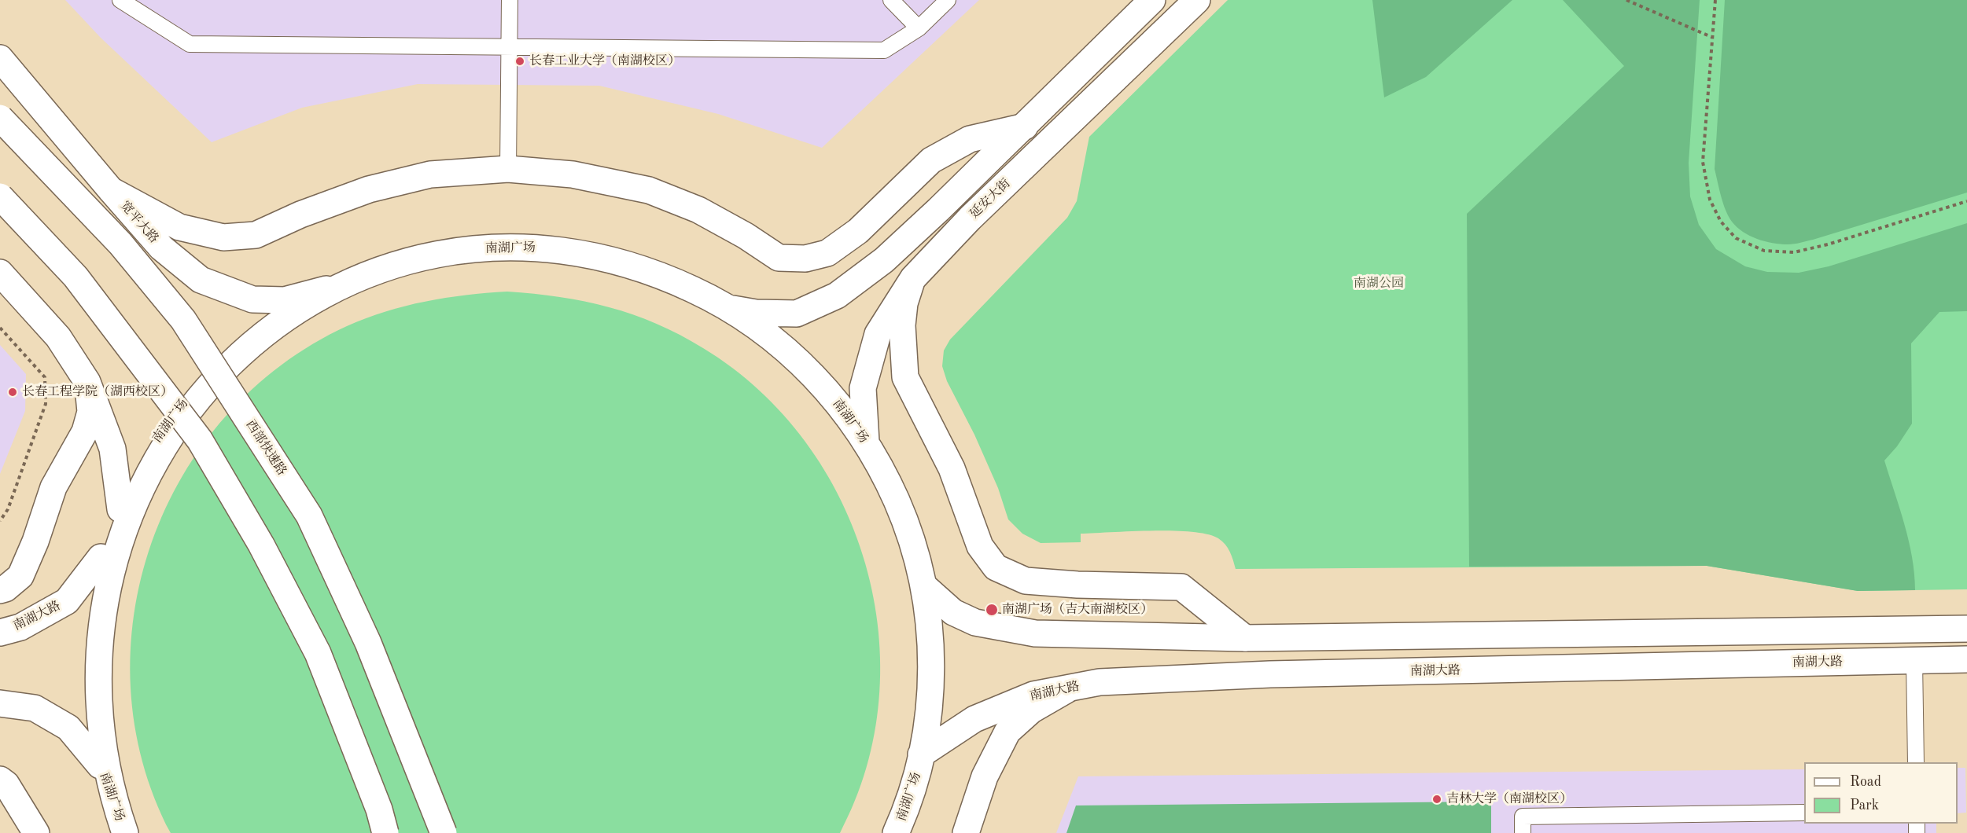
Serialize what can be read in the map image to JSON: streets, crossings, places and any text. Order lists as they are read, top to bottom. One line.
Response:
{"streets":{"main road":["延安大街","宽平大路","南湖广场","西部快速路","南湖大路"]},"crossings":[["延安大街","南湖广场"],["宽平大路","南湖广场"],["南湖广场","南湖大路"]],"parks":["南湖公园"],"places":["长春工业大学（南湖校区）","长春工程学院（湖西校区）","南湖广场（吉大南湖校区）","吉林大学（南湖校区）"],"legend":["Road","Park"]}
